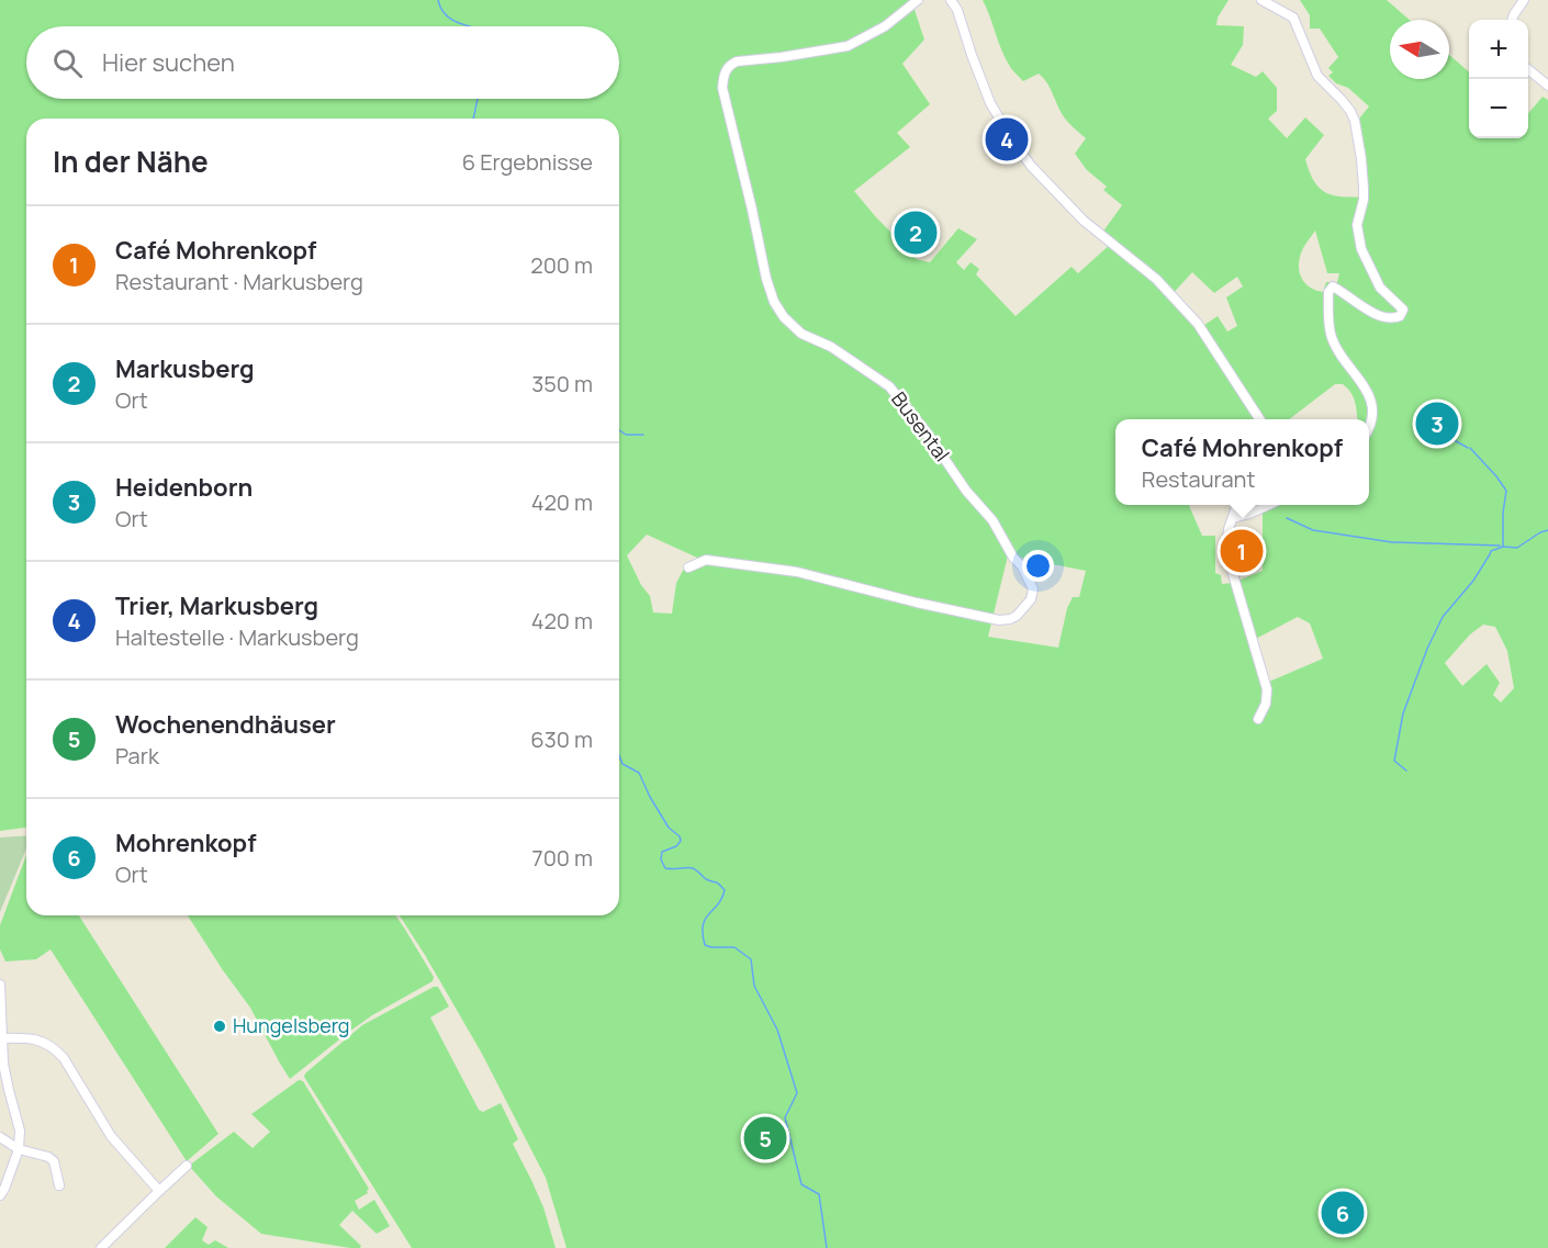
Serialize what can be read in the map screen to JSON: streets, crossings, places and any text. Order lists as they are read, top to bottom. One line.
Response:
{"streets":{"street":["Busental"]},"places":["Hungelsberg"],"north":"left","page":{"map_buttons":["+","−"],"search":"Hier suchen","pins":["4","2","3","1","5","6"],"heading":["In der Nähe","6 Ergebnisse"],"list":[{"mark":"1","name":"Café Mohrenkopf","note":"Restaurant · Markusberg","value":"200 m"},{"mark":"2","name":"Markusberg","note":"Ort","value":"350 m"},{"mark":"3","name":"Heidenborn","note":"Ort","value":"420 m"},{"mark":"4","name":"Trier, Markusberg","note":"Haltestelle · Markusberg","value":"420 m"},{"mark":"5","name":"Wochenendhäuser","note":"Park","value":"630 m"},{"mark":"6","name":"Mohrenkopf","note":"Ort","value":"700 m"}],"popup":["Café Mohrenkopf","Restaurant"]}}
